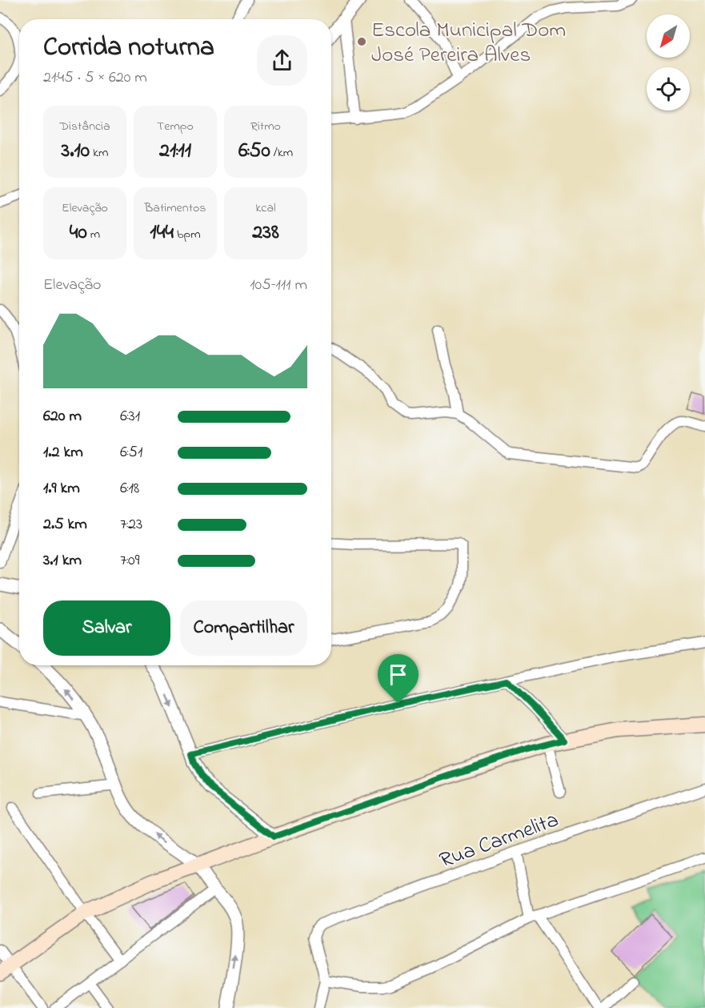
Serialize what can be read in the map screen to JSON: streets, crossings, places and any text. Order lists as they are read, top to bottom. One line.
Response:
{"streets":{"street":["Rua Carmelita"]},"places":["Escola Municipal Dom José Pereira Alves"],"north":"bottom left","page":{"heading":["Corrida noturna","21:45 · 5 × 620 m"],"stats":[["Distância","3.10 km"],["Tempo","21:11"],["Ritmo","6:50 /km"],["Elevação","40 m"],["Batimentos","144 bpm"],["kcal","238"]],"chart":["Elevação","105–111 m"],"list":[{"name":"620 m","note":"6:31"},{"name":"1.2 km","note":"6:51"},{"name":"1.9 km","note":"6:18"},{"name":"2.5 km","note":"7:23"},{"name":"3.1 km","note":"7:09"}],"buttons":["Salvar","Compartilhar"]}}
